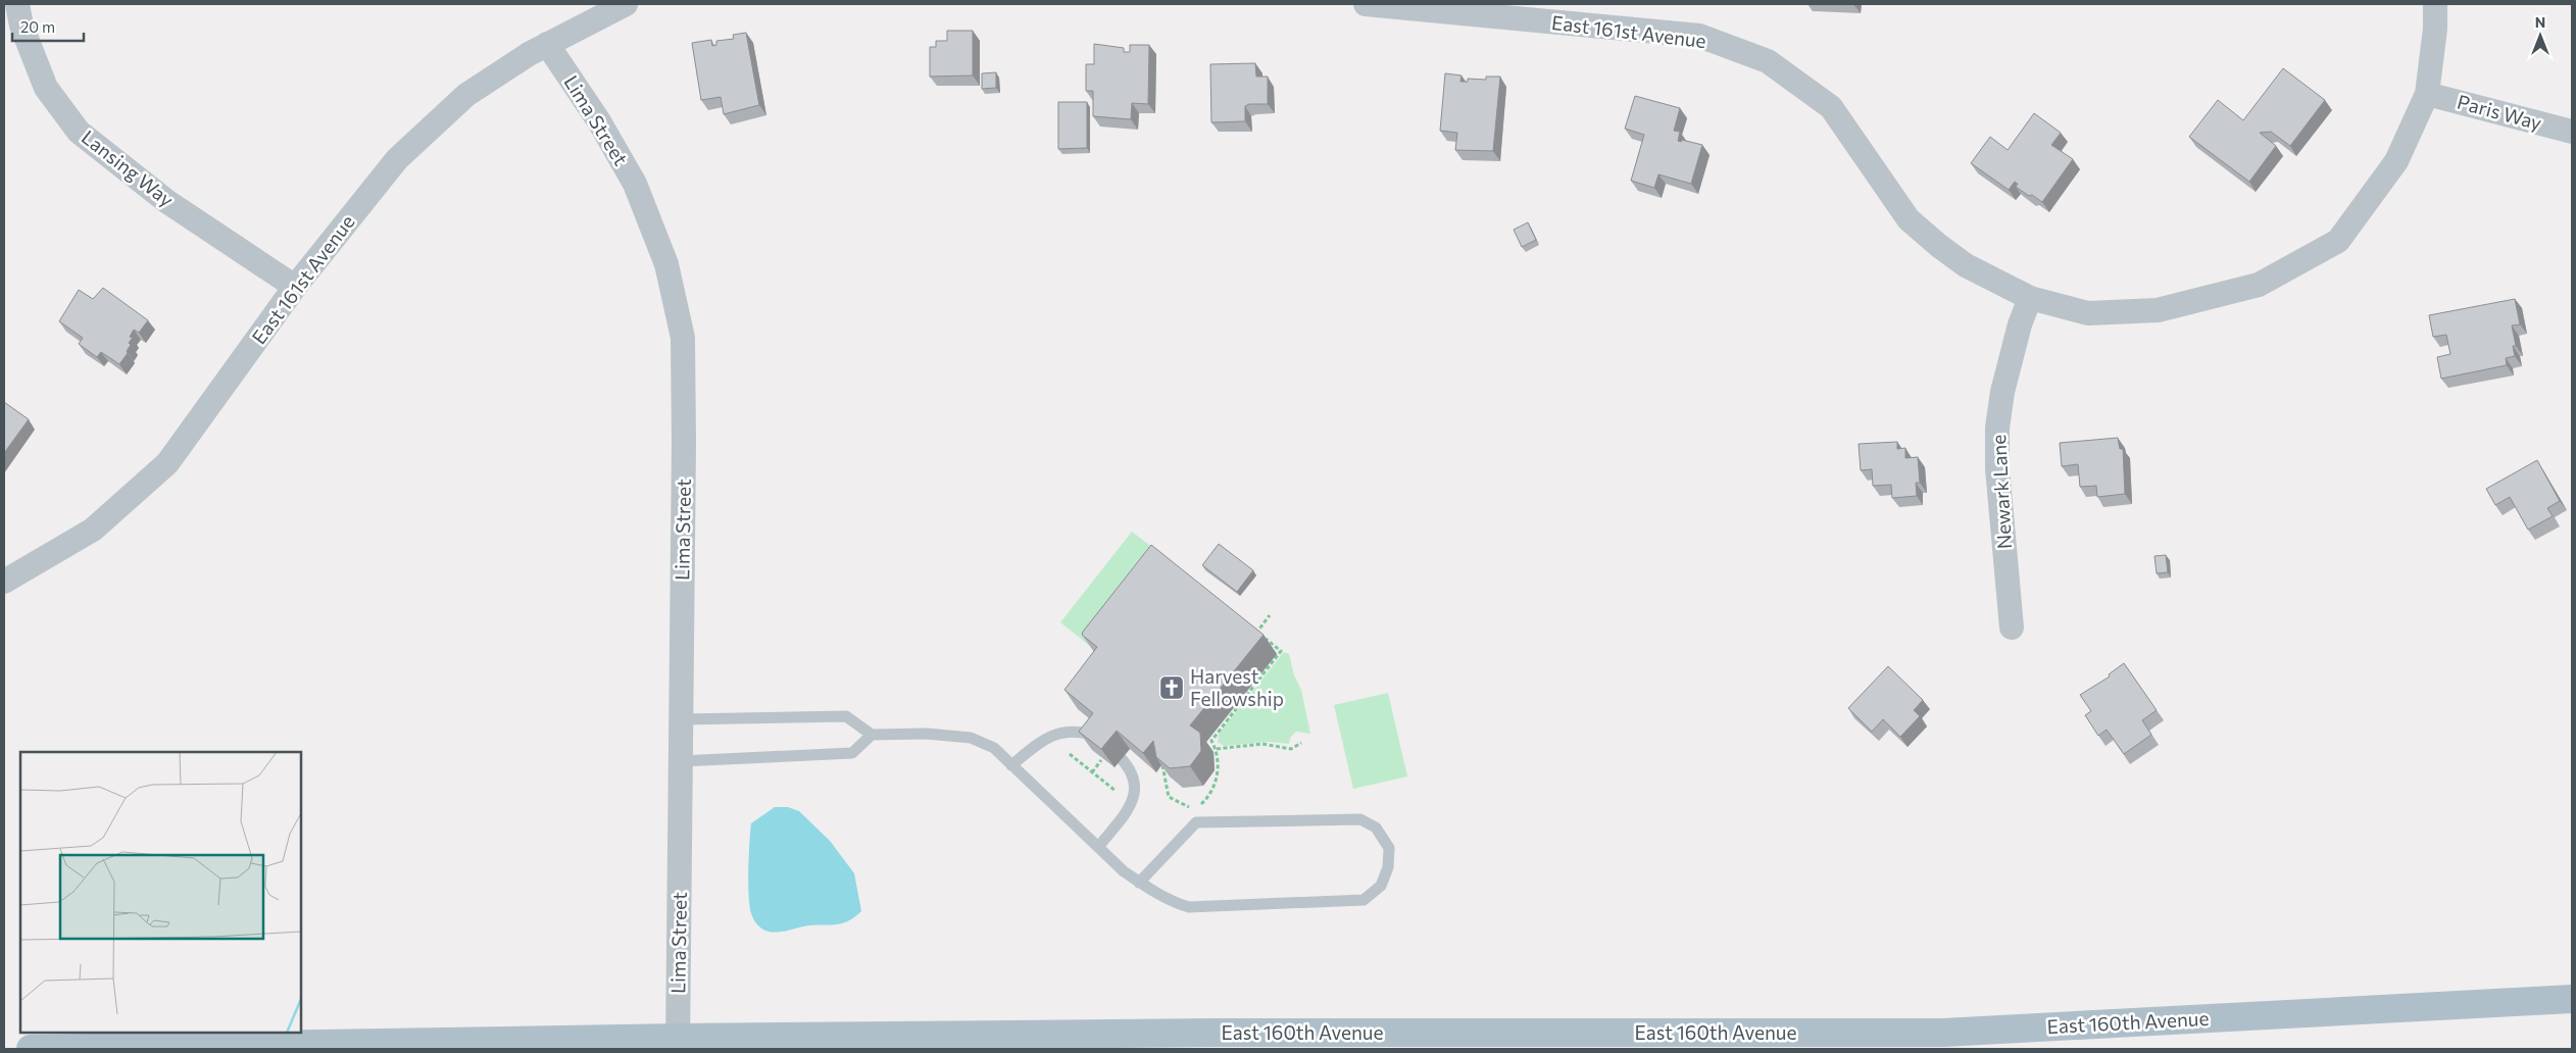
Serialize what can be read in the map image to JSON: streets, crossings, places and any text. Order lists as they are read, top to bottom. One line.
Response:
{"streets":{"main road":["East 160th Avenue"],"street":["East 161st Avenue","Paris Way","Lima Street","Lansing Way","Newark Lane"]},"crossings":[["East 161st Avenue","Paris Way"],["East 161st Avenue","Lima Street"],["East 161st Avenue","Lansing Way"],["East 161st Avenue","Newark Lane"],["Lima Street","East 160th Avenue"]],"places":{"church":["Harvest Fellowship"]},"scale_bar":"20 m","north":"top"}
